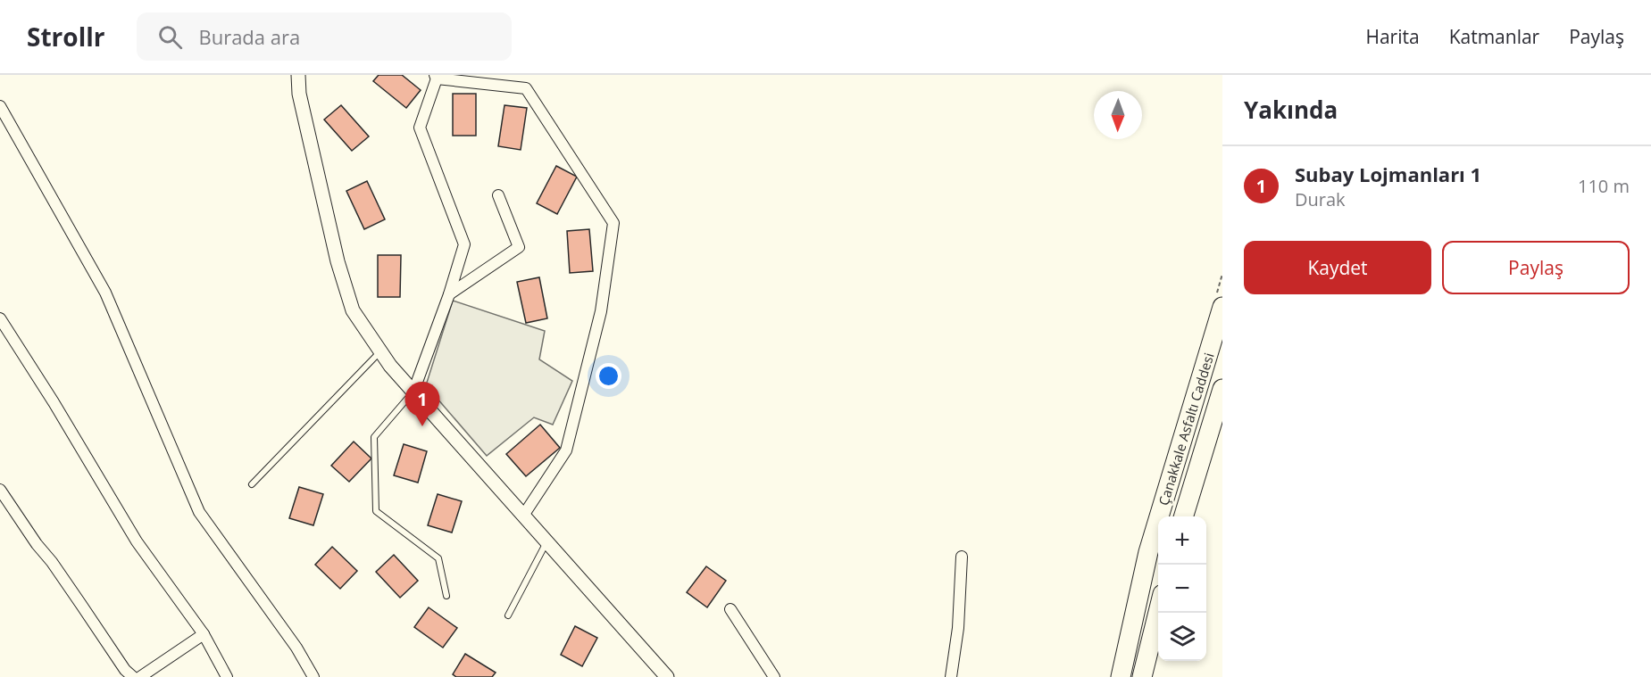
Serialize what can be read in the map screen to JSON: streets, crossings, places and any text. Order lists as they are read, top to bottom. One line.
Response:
{"streets":{"highway":["Çanakkale Asfaltı Caddesi"]},"north":"bottom","page":{"header":"Strollr","search":"Burada ara","nav":["Harita","Katmanlar","Paylaş"],"heading":"Yakında","list":[{"mark":"1","name":"Subay Lojmanları 1","note":"Durak","value":"110 m"}],"buttons":["Kaydet","Paylaş"],"pins":"1","map_buttons":["+","−"]}}
